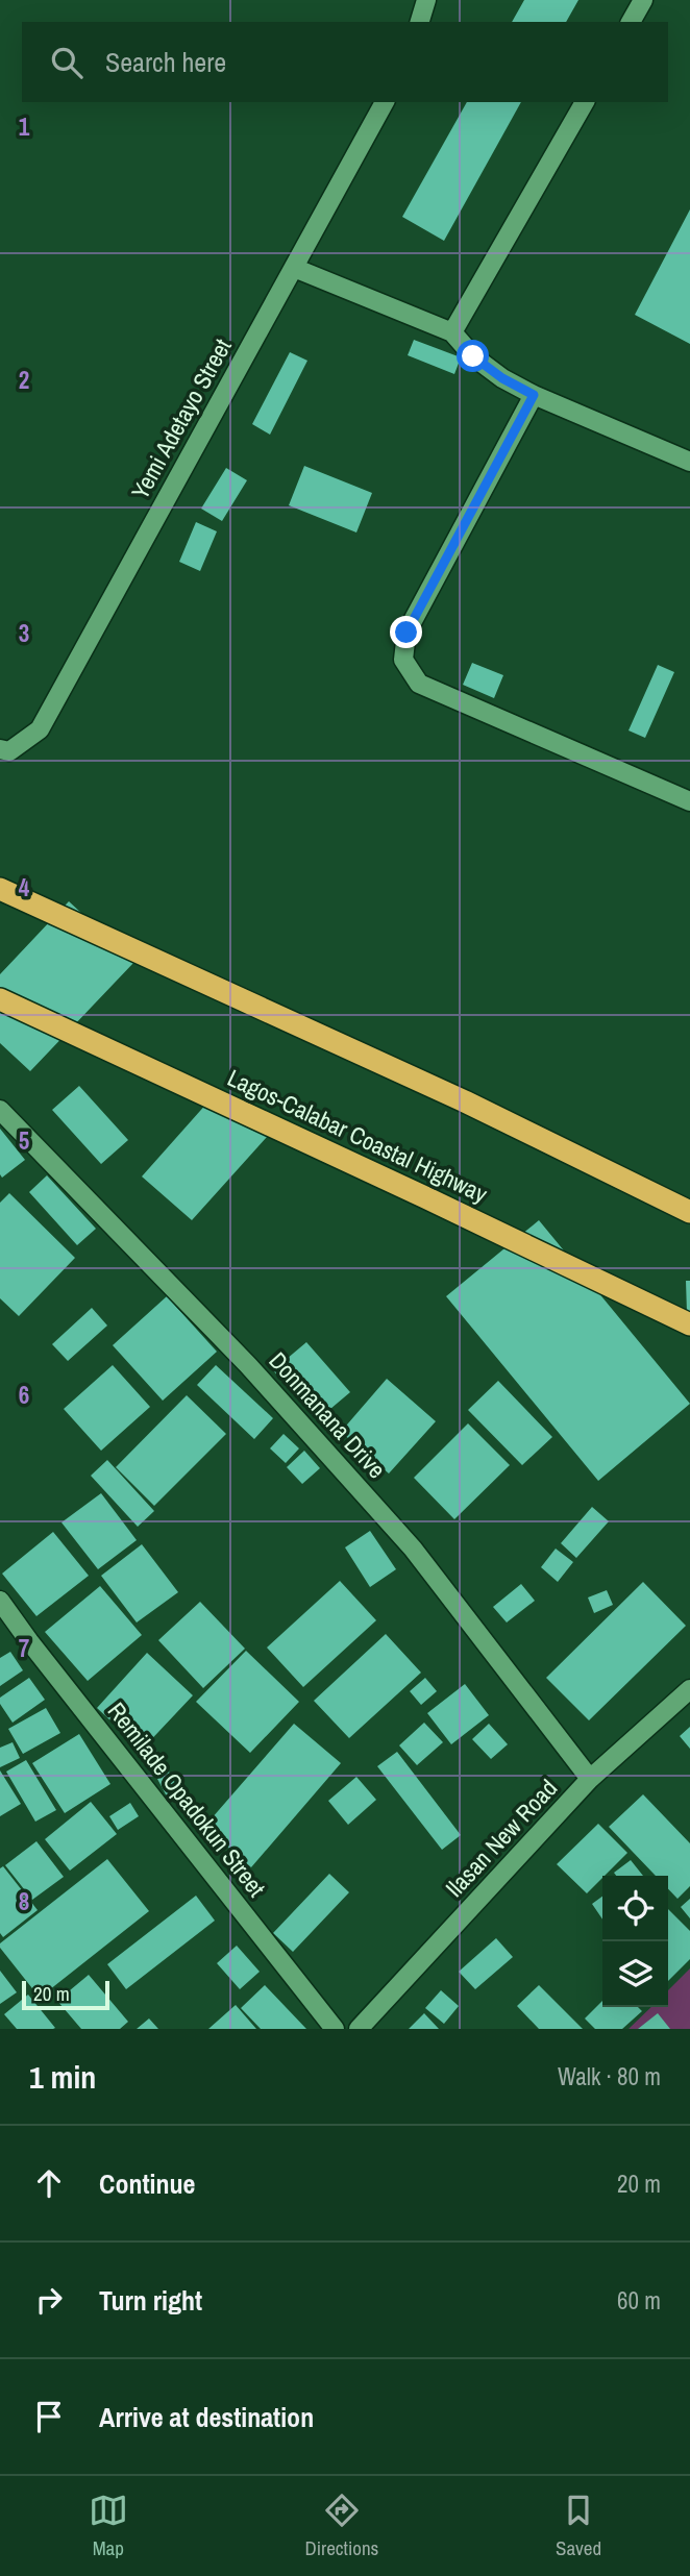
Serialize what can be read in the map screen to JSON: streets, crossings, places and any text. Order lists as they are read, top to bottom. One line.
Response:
{"streets":{"highway":["Lagos-Calabar Coastal Highway"],"street":["Yemi Adetayo Street","Donmanana Drive","Remilade Opadokun Street","Ilasan New Road"]},"crossings":[["Donmanana Drive","Ilasan New Road"]],"scale_bar":"20 m","page":{"search":"Search here","scale":"20 m","heading":["1 min","Walk · 80 m"],"list":[["Continue","20 m"],["Turn right","60 m"],"Arrive at destination"],"nav":["Map","Directions","Saved"]},"grid":{"rows":["1","2","3","4","5","6","7","8"]}}
